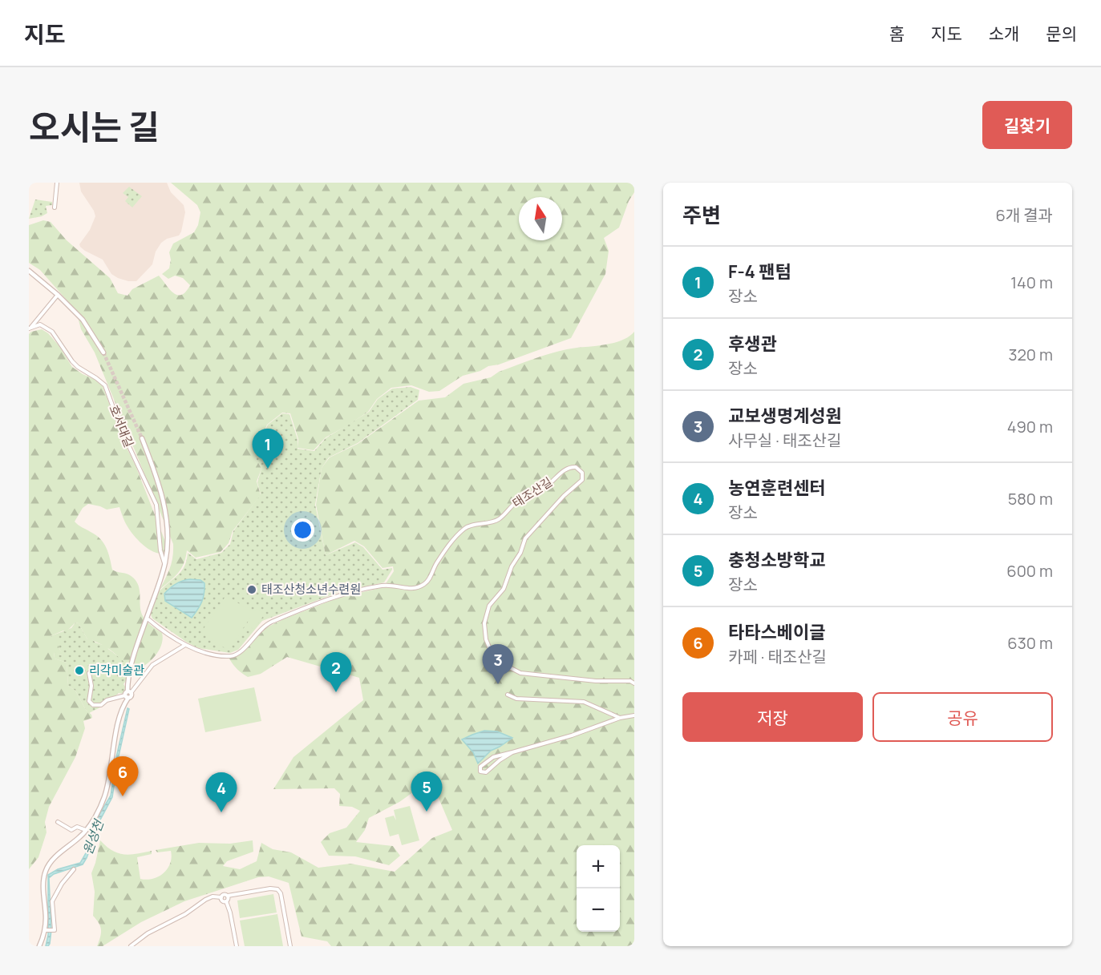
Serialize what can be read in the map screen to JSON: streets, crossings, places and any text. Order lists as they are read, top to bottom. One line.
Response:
{"streets":{"street":["호서대길","태조산길"]},"water":["원성천"],"places":["태조산청소년수련원","리각미술관"],"north":"top","page":{"header":"지도","nav":["홈","지도","소개","문의"],"title":"오시는 길","buttons":["길찾기",["저장","공유"]],"heading":["주변","6개 결과"],"list":[{"mark":"1","name":"F-4 팬텀","note":"장소","value":"140 m"},{"mark":"2","name":"후생관","note":"장소","value":"320 m"},{"mark":"3","name":"교보생명계성원","note":"사무실 · 태조산길","value":"490 m"},{"mark":"4","name":"농연훈련센터","note":"장소","value":"580 m"},{"mark":"5","name":"충청소방학교","note":"장소","value":"600 m"},{"mark":"6","name":"타타스베이글","note":"카페 · 태조산길","value":"630 m"}],"pins":["1","3","2","6","5","4"],"map_buttons":["+","−"]}}
